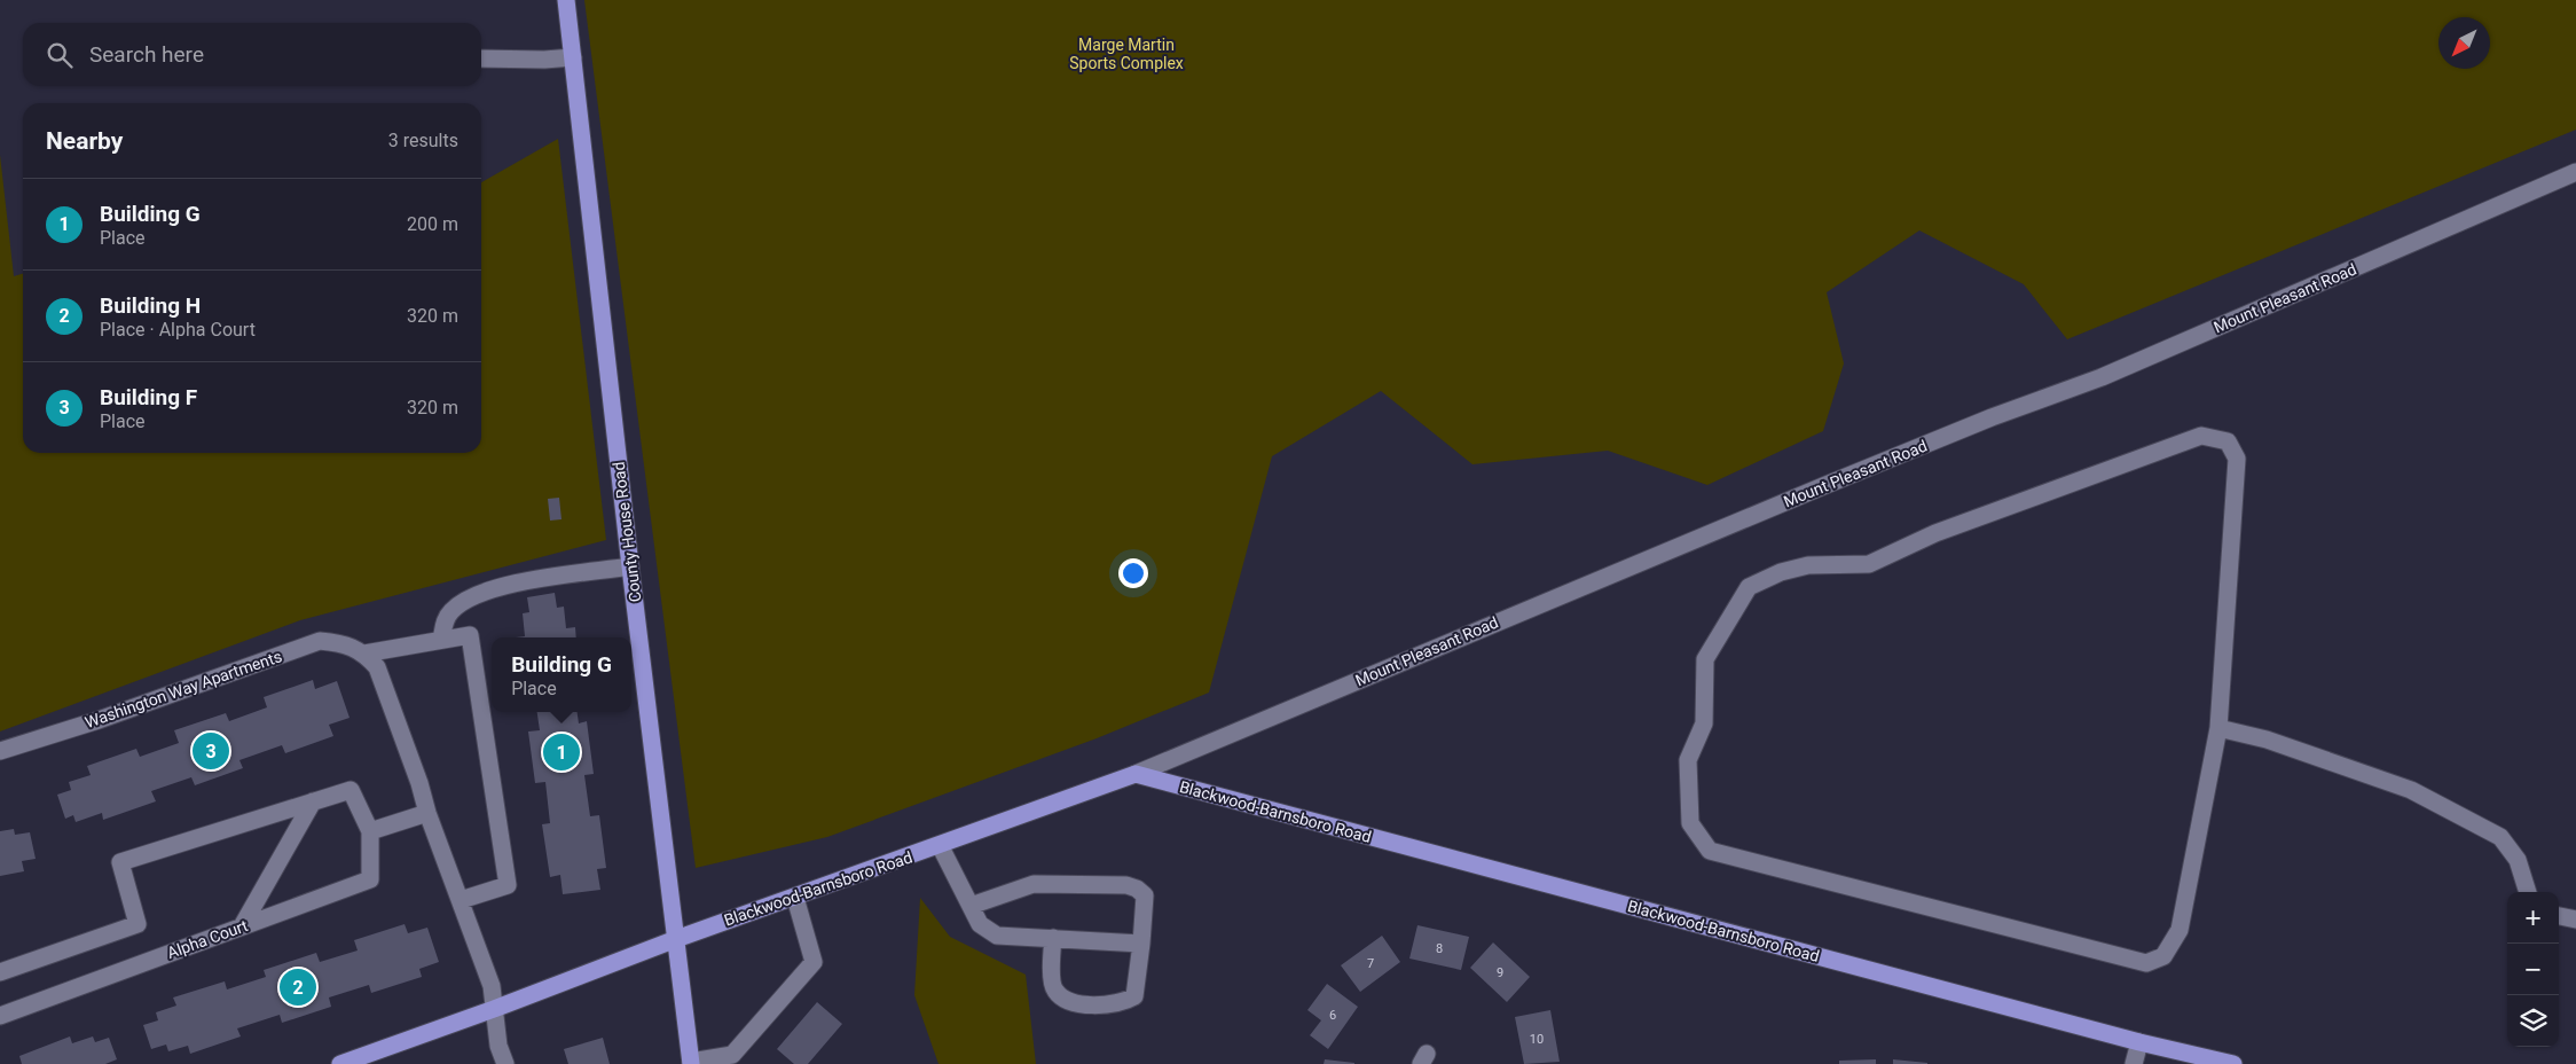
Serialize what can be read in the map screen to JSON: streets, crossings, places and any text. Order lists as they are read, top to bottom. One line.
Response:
{"streets":{"main road":["County House Road","Blackwood-Barnsboro Road"],"street":["Mount Pleasant Road","Washington Way Apartments","Alpha Court"]},"crossings":[["Mount Pleasant Road","Blackwood-Barnsboro Road"],["County House Road","Blackwood-Barnsboro Road"]],"parks":["Marge Martin Sports Complex"],"house_numbers":["8","7","9","6","10"],"north":"bottom left","page":{"search":"Search here","heading":["Nearby","3 results"],"list":[{"mark":"1","name":"Building G","note":"Place","value":"200 m"},{"mark":"2","name":"Building H","note":"Place · Alpha Court","value":"320 m"},{"mark":"3","name":"Building F","note":"Place","value":"320 m"}],"popup":["Building G","Place"],"pins":["3","1","2"],"map_buttons":["+","−"]}}
